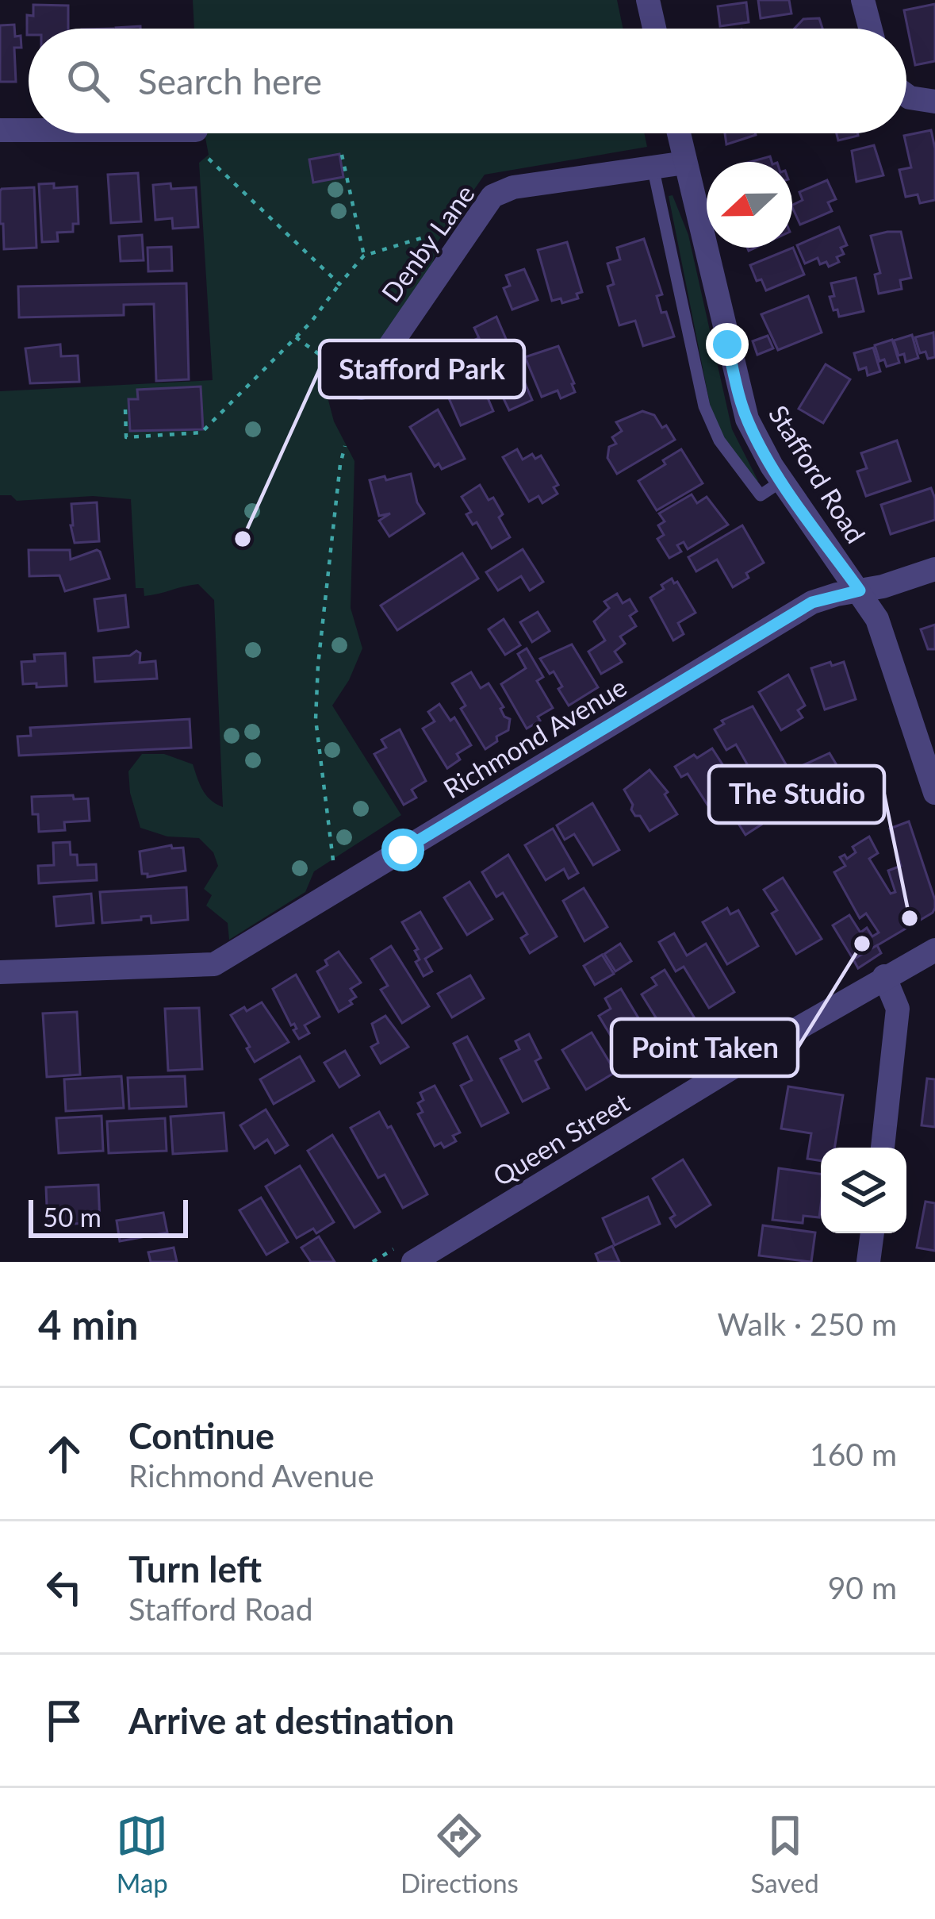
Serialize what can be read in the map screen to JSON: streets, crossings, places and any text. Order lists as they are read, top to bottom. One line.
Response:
{"streets":{"street":["Denby Lane","Stafford Road","Richmond Avenue","Queen Street"]},"crossings":[["Denby Lane","Stafford Road"],["Stafford Road","Richmond Avenue"]],"places":["Stafford Park","The Studio","Point Taken"],"scale_bar":"50 m","north":"left","page":{"search":"Search here","scale":"50 m","heading":["4 min","Walk · 250 m"],"list":[["Continue","Richmond Avenue","160 m"],["Turn left","Stafford Road","90 m"],"Arrive at destination"],"nav":["Map","Directions","Saved"]}}
